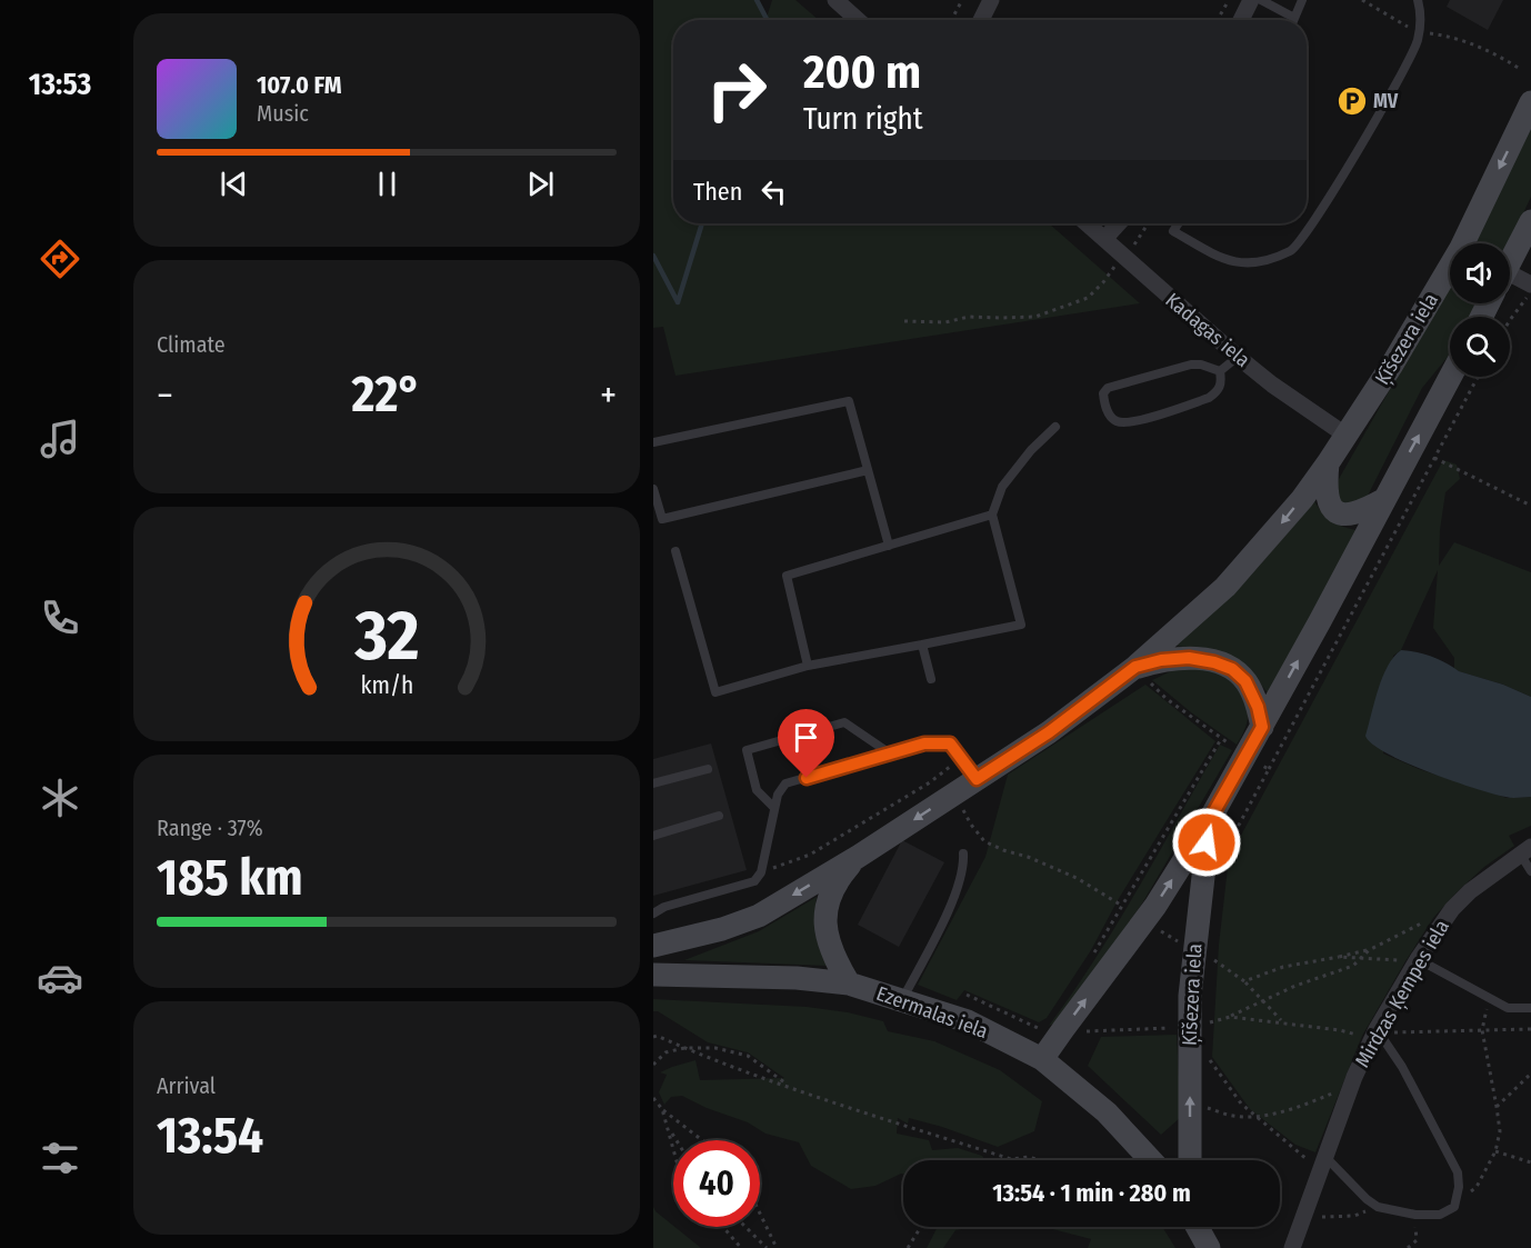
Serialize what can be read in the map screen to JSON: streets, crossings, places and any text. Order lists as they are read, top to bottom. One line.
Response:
{"streets":{"street":["Kadagas iela","Ķīšezera iela","Mirdzas Ķempes iela","Ezermalas iela"]},"crossings":[["Kadagas iela","Ķīšezera iela"],["Ķīšezera iela","Ezermalas iela"]],"places":{"parking":["MV"]},"page":{"tabs":"13:53","turn":["200 m","Turn right"],"song":["107.0 FM","Music"],"then":"Then","tile":["Climate",["Range · 37%","185 km"],["Arrival","13:54"]],"heat":["−","22°","+"],"limit":"40","trip":"13:54 · 1 min · 280 m","gauge":["32","km/h"]}}
